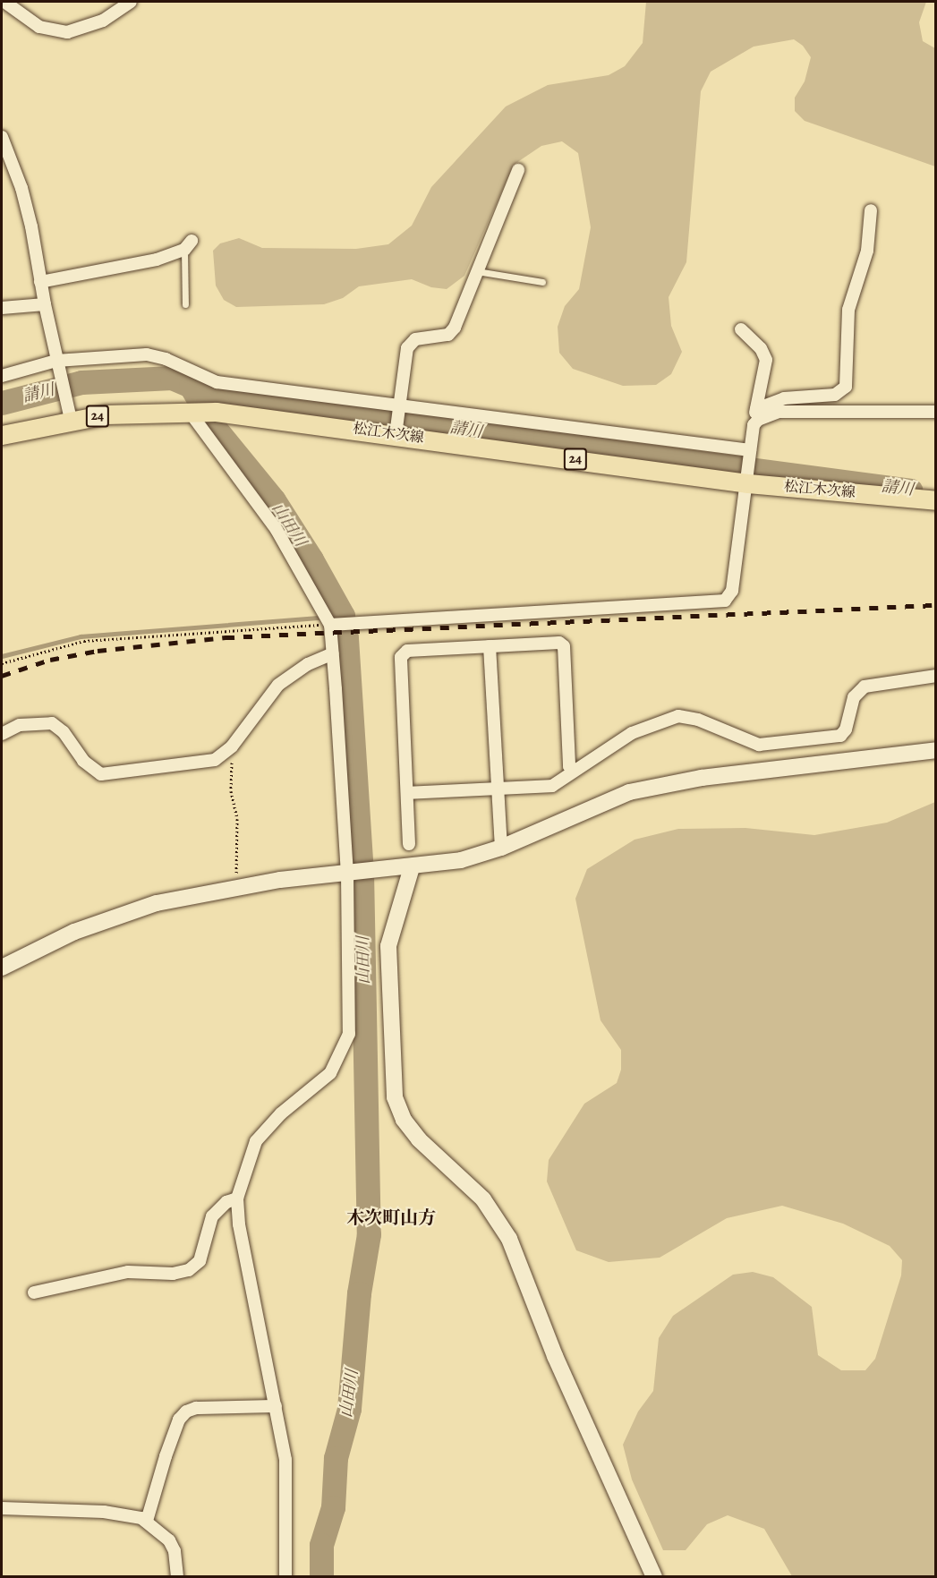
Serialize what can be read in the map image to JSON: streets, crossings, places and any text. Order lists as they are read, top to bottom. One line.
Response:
{"streets":{"main road":["24","松江木次線"]},"districts":["木次町山方"],"water":["請川","山田川"]}
